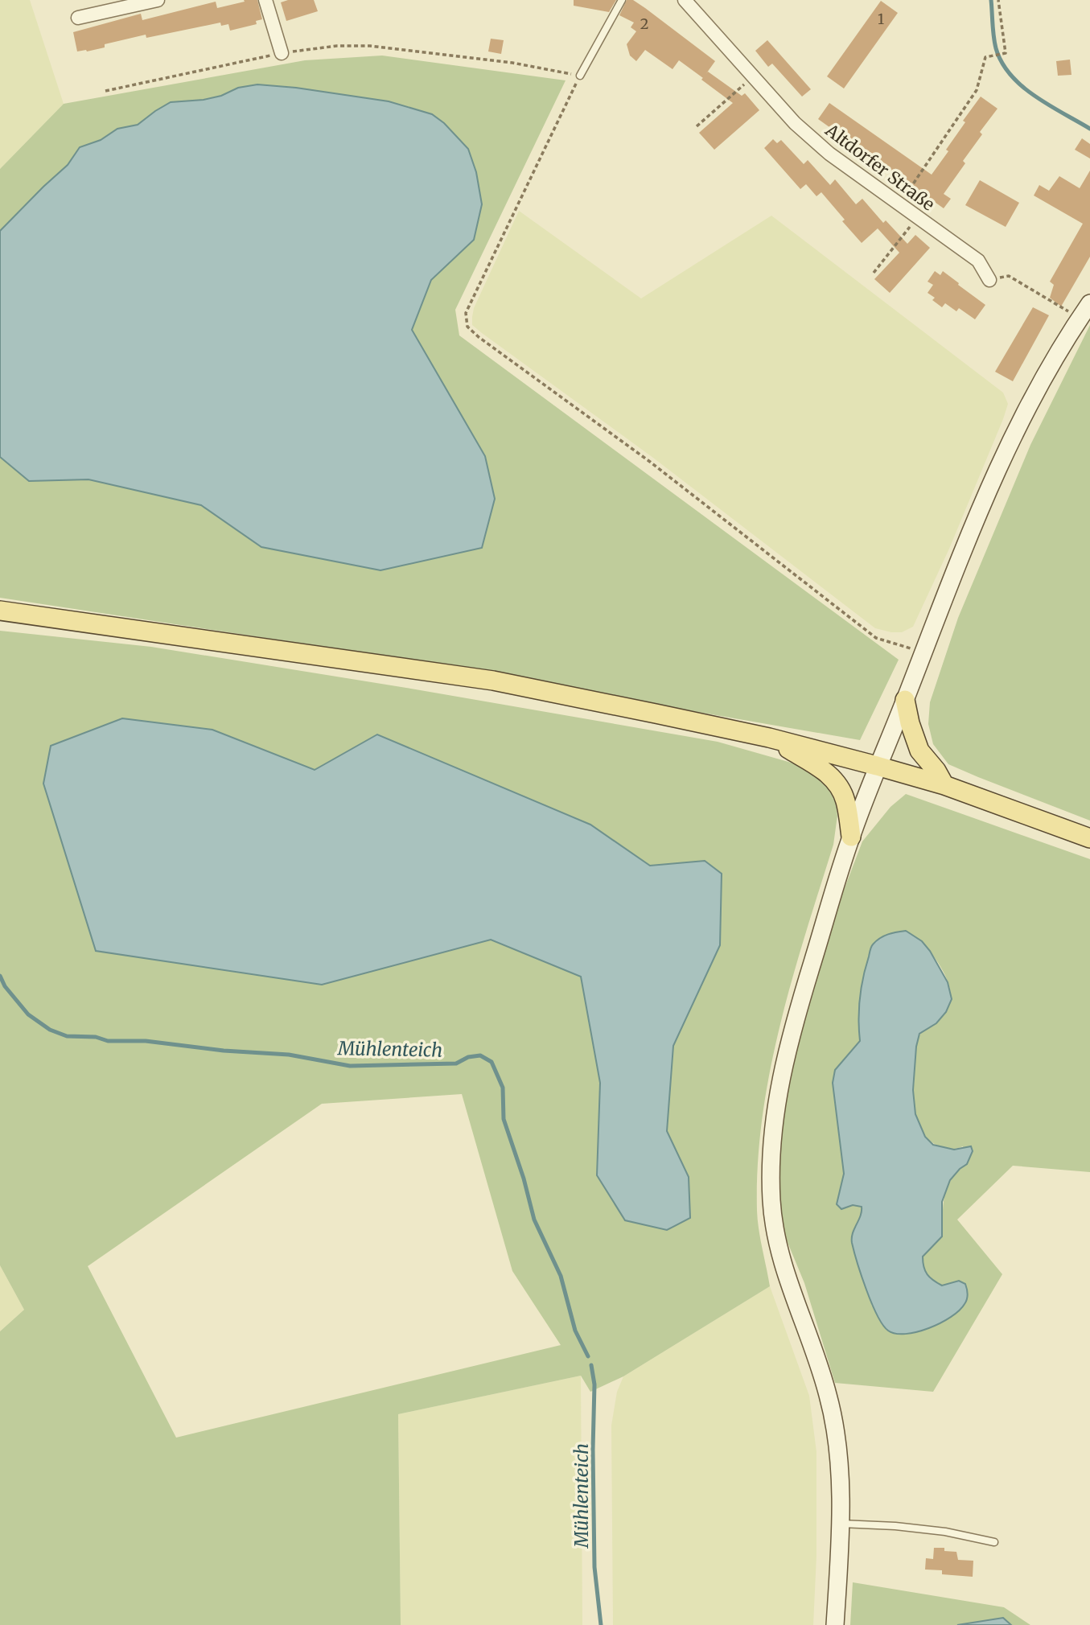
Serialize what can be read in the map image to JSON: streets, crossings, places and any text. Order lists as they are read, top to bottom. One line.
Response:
{"streets":{"street":["Altdorfer Straße"]},"water":["Mühlenteich"],"house_numbers":["1","2"]}
